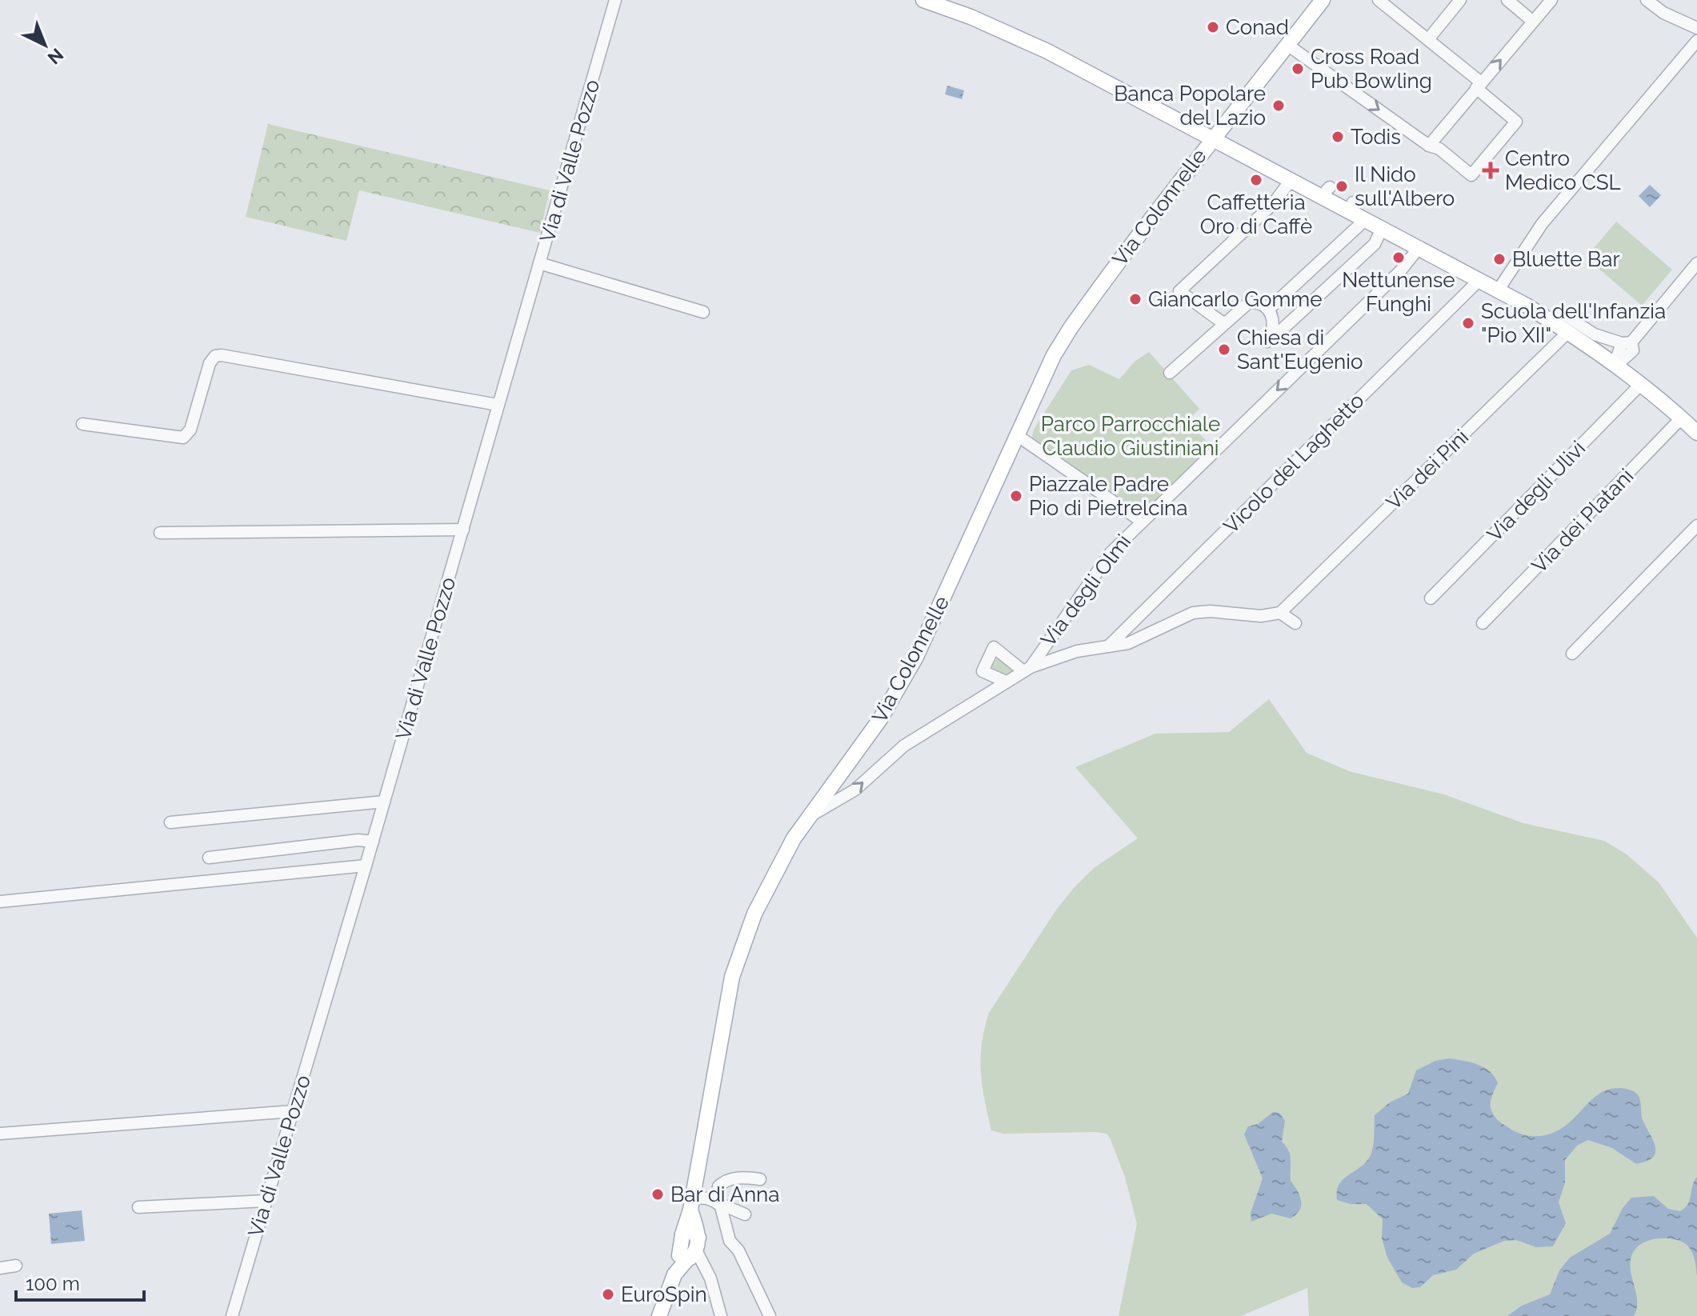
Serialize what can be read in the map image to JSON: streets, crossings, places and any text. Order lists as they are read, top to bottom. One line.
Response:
{"streets":{"main road":["Via Colonnelle"],"street":["Via di Valle Pozzo","Vicolo del Laghetto","Via dei Pini","Via degli Ulivi","Via dei Platani","Via degli Olmi"]},"parks":["Parco Parrocchiale Claudio Giustiniani"],"places":{"other":["Conad","Cross Road Pub Bowling","Banca Popolare del Lazio","Todis","Caffetteria Oro di Caffè","Il Nido sull'Albero","Nettunense Funghi","Bluette Bar","Giancarlo Gomme","Scuola dell'Infanzia \"Pio XII\"","Chiesa di Sant'Eugenio","Piazzale Padre Pio di Pietrelcina","Bar di Anna","EuroSpin"],"health":["Centro Medico CSL"]},"scale_bar":"100 m","north":"bottom right"}
